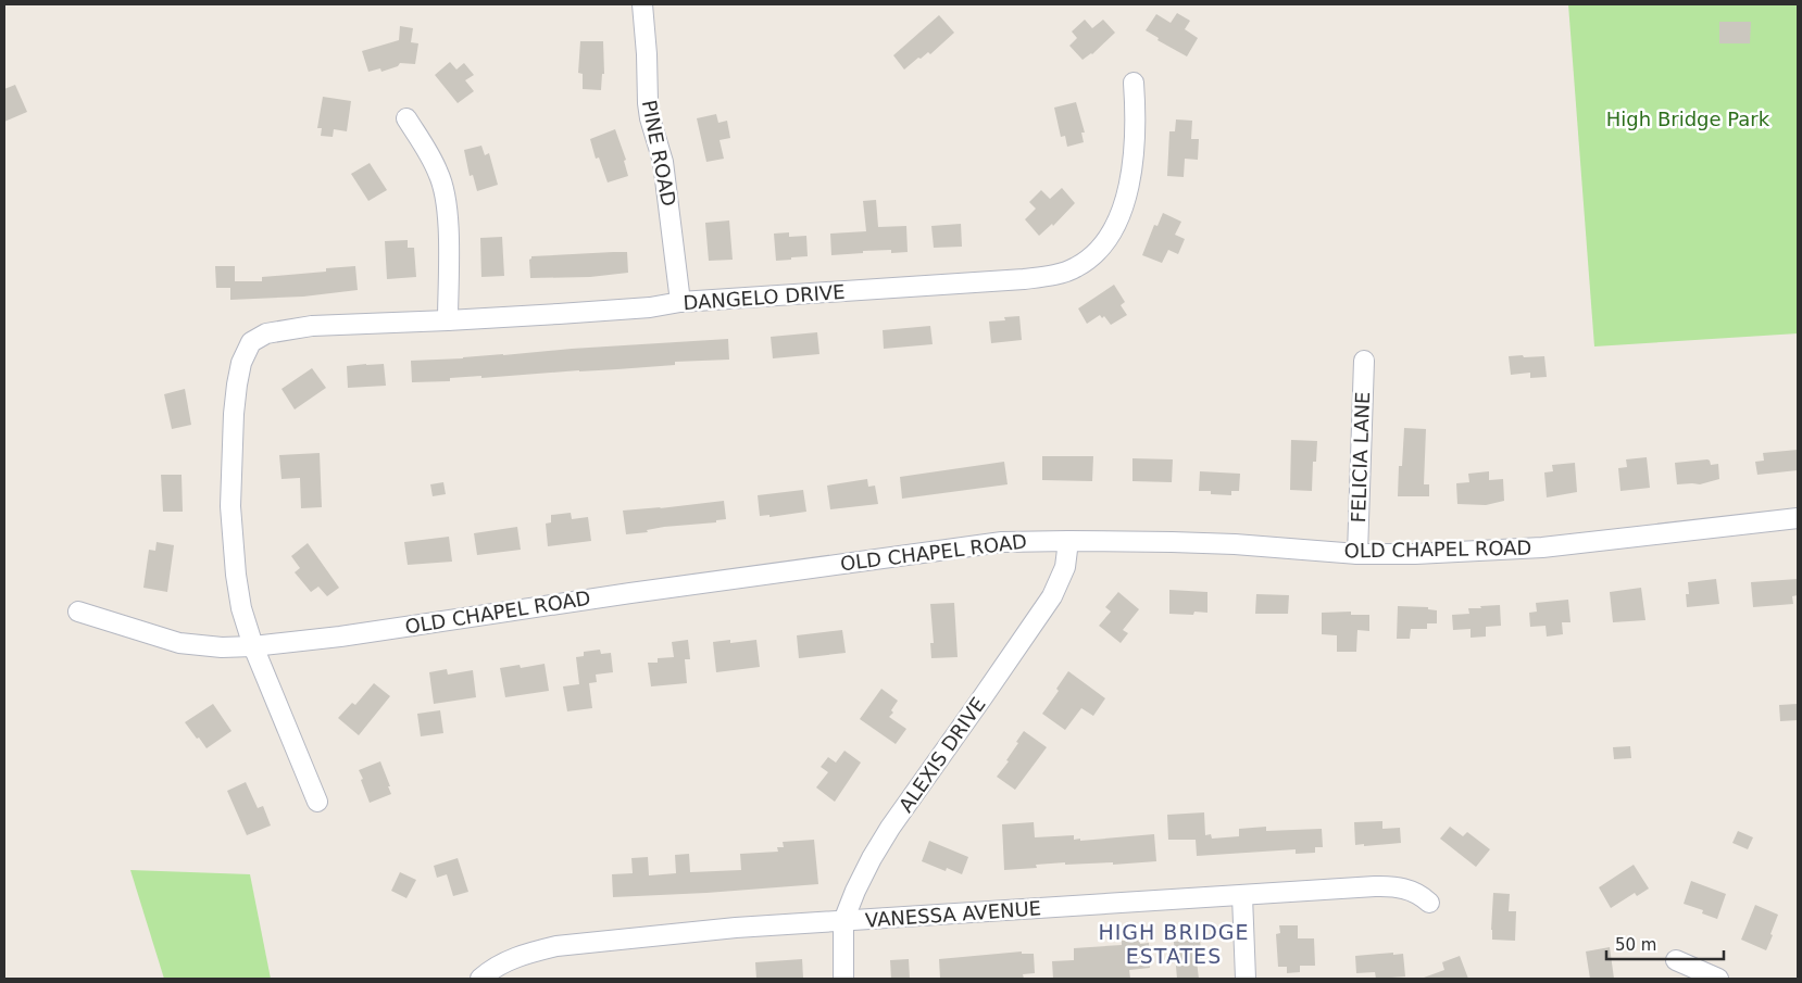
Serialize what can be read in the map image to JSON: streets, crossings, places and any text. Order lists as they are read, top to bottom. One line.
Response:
{"streets":{"street":["PINE ROAD","DANGELO DRIVE","FELICIA LANE","OLD CHAPEL ROAD","ALEXIS DRIVE","VANESSA AVENUE"]},"crossings":[["PINE ROAD","DANGELO DRIVE"],["DANGELO DRIVE","OLD CHAPEL ROAD"],["FELICIA LANE","OLD CHAPEL ROAD"],["OLD CHAPEL ROAD","ALEXIS DRIVE"],["ALEXIS DRIVE","VANESSA AVENUE"]],"districts":["HIGH BRIDGE ESTATES"],"parks":["High Bridge Park"],"scale_bar":"50 m"}
